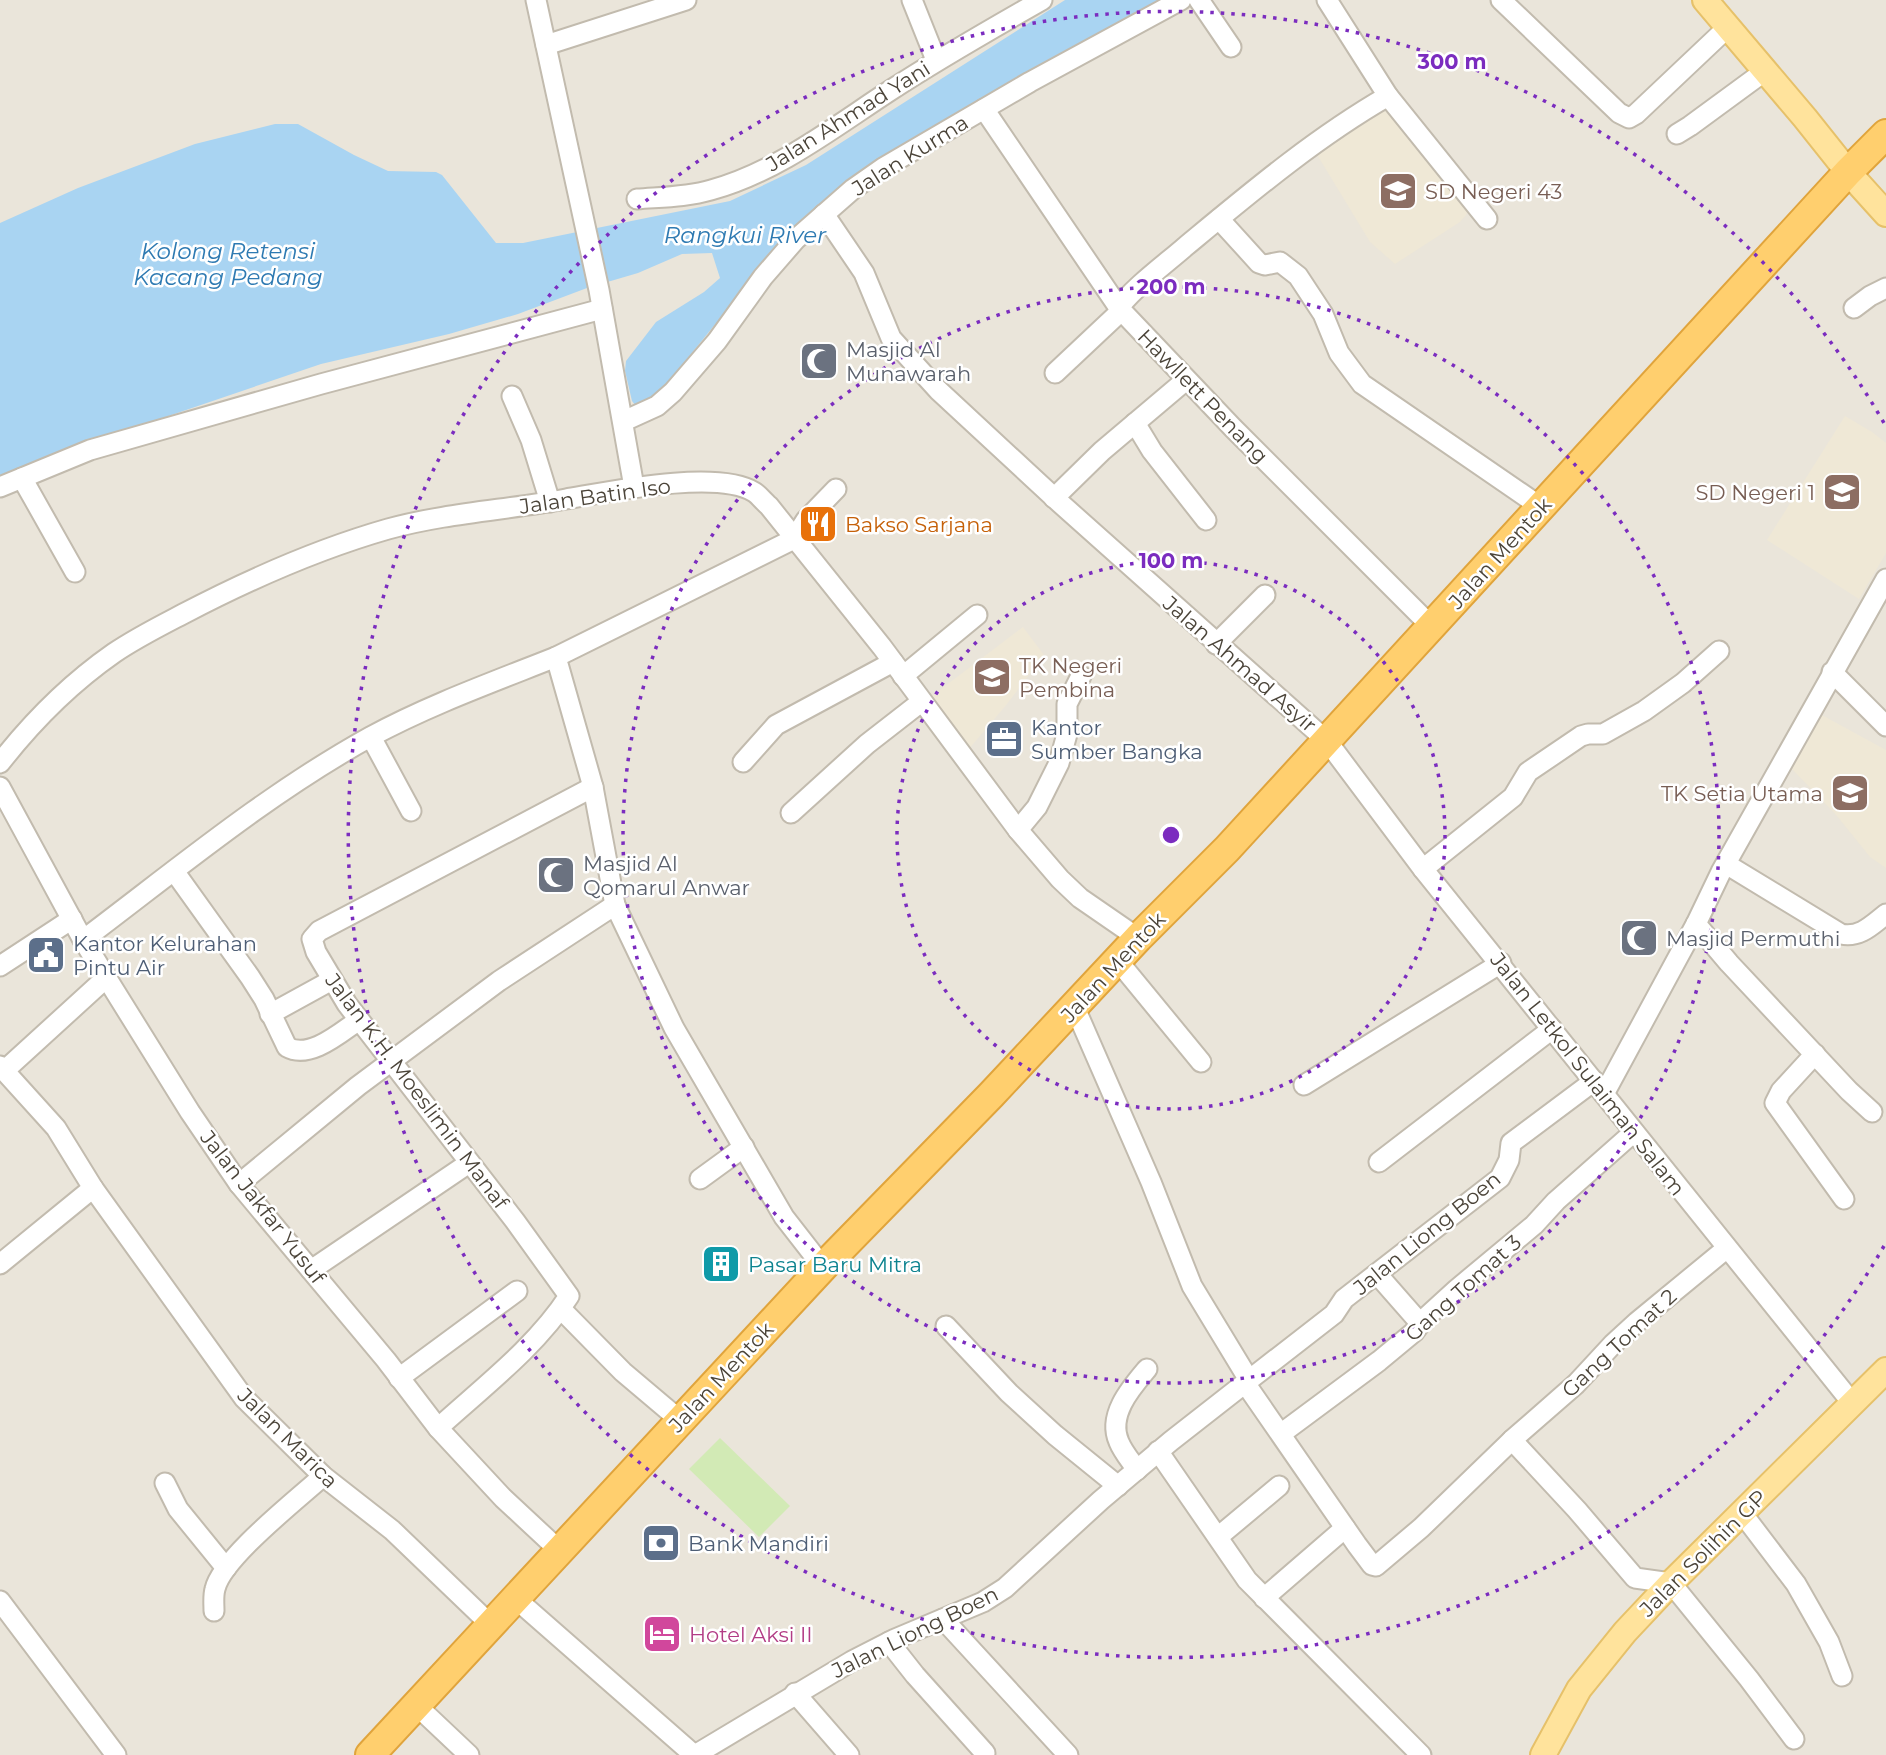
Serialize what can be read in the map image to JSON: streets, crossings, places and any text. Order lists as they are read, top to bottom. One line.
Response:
{"streets":{"highway":["Jalan Mentok"],"main road":["Jalan Solihin GP"],"street":["Jalan Ahmad Yani","Jalan Kurma","Hawllett Penang","Jalan Batin Iso","Jalan Ahmad Asyir","Jalan Letkol Sulaiman Salam","Jalan K.H. Moeslimin Manaf","Jalan Jakfar Yusuf","Jalan Liong Boen","Gang Tomat 3","Gang Tomat 2","Jalan Marica"]},"crossings":[["Jalan Kurma","Hawllett Penang"],["Jalan Kurma","Jalan Ahmad Asyir"],["Hawllett Penang","Jalan Mentok"],["Jalan Batin Iso","Jalan Mentok"],["Jalan Mentok","Jalan Ahmad Asyir"],["Jalan Mentok","Jalan Letkol Sulaiman Salam"],["Jalan Mentok","Jalan K.H. Moeslimin Manaf"],["Jalan Mentok","Jalan Jakfar Yusuf"],["Jalan Mentok","Jalan Liong Boen"],["Jalan Mentok","Jalan Marica"],["Jalan Ahmad Asyir","Jalan Letkol Sulaiman Salam"],["Jalan Letkol Sulaiman Salam","Jalan Liong Boen"],["Jalan Letkol Sulaiman Salam","Gang Tomat 3"],["Jalan Letkol Sulaiman Salam","Gang Tomat 2"],["Jalan Letkol Sulaiman Salam","Jalan Solihin GP"]],"water":["Rangkui River","Kolong Retensi Kacang Pedang"],"places":{"school or university":["SD Negeri 43","SD Negeri 1","TK Negeri Pembina","TK Setia Utama"],"mosque":["Masjid Al Munawarah","Masjid Al Qomarul Anwar","Masjid Permuthi"],"restaurant":["Bakso Sarjana"],"office":["Kantor Sumber Bangka"],"public building":["Kantor Kelurahan Pintu Air"],"building":["Pasar Baru Mitra"],"bank":["Bank Mandiri"],"hotel":["Hotel Aksi II"]},"rings":["300 m","200 m","100 m"]}
